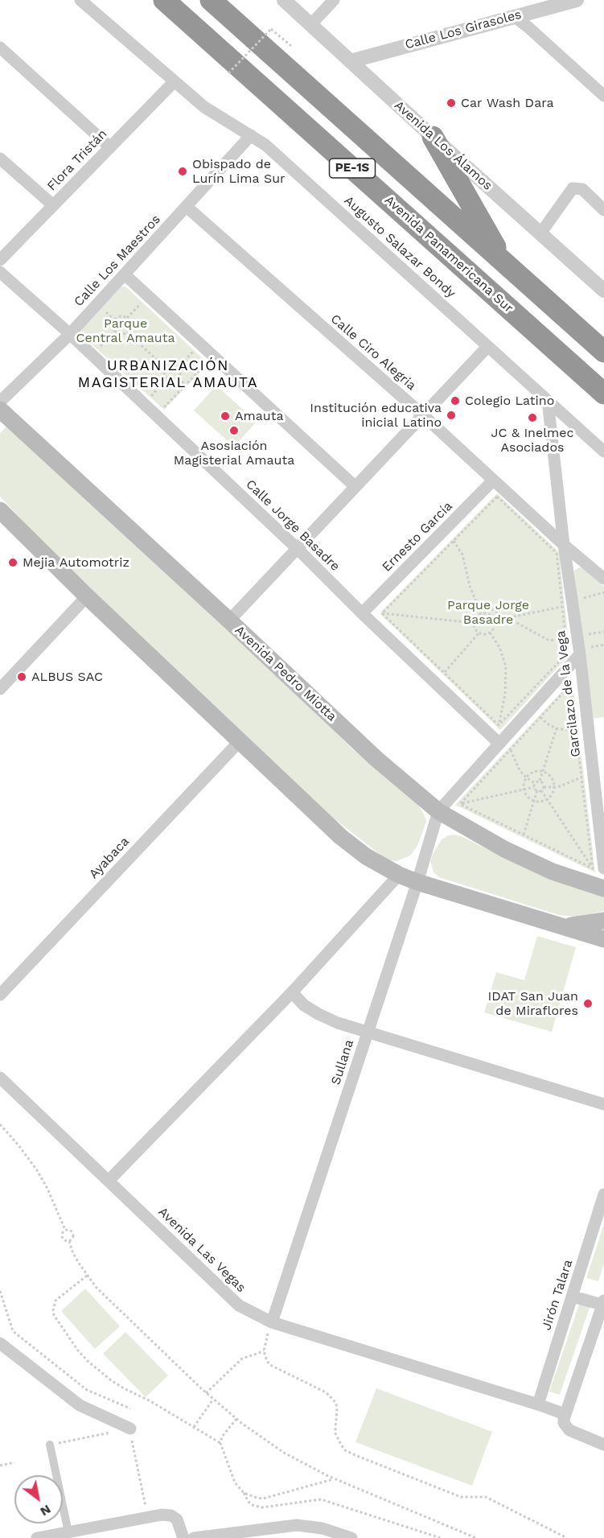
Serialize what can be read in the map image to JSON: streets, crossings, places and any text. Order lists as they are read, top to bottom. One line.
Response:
{"streets":{"highway":["PE-1S","Avenida Panamericana Sur"],"main road":["Avenida Pedro Miotta"],"street":["Calle Los Girasoles","Avenida Los Álamos","Flora Tristán","Augusto Salazar Bondy","Calle Los Maestros","Calle Ciro Alegria","Calle Jorge Basadre","Ernesto García","Garcilazo de la Vega","Ayabaca","Sullana","Avenida Las Vegas","Jirón Talara"]},"crossings":[["Calle Los Girasoles","Avenida Los Álamos"],["Flora Tristán","Augusto Salazar Bondy"],["Augusto Salazar Bondy","Calle Los Maestros"],["Augusto Salazar Bondy","Garcilazo de la Vega"],["Calle Los Maestros","Calle Ciro Alegria"],["Calle Los Maestros","Calle Jorge Basadre"],["Calle Ciro Alegria","Ernesto García"],["Calle Ciro Alegria","Garcilazo de la Vega"],["Calle Jorge Basadre","Ernesto García"],["Avenida Pedro Miotta","Garcilazo de la Vega"],["Avenida Pedro Miotta","Sullana"],["Sullana","Avenida Las Vegas"],["Avenida Las Vegas","Jirón Talara"]],"districts":["URBANIZACIÓN MAGISTERIAL AMAUTA"],"parks":["Parque Central Amauta","Parque Jorge Basadre"],"places":["Car Wash Dara","Obispado de Lurín Lima Sur","Colegio Latino","Institución educativa inicial Latino","Amauta","JC & Inelmec Asociados","Asosiación Magisterial Amauta","Mejia Automotriz","ALBUS SAC","IDAT San Juan de Miraflores"],"north":"bottom right"}
